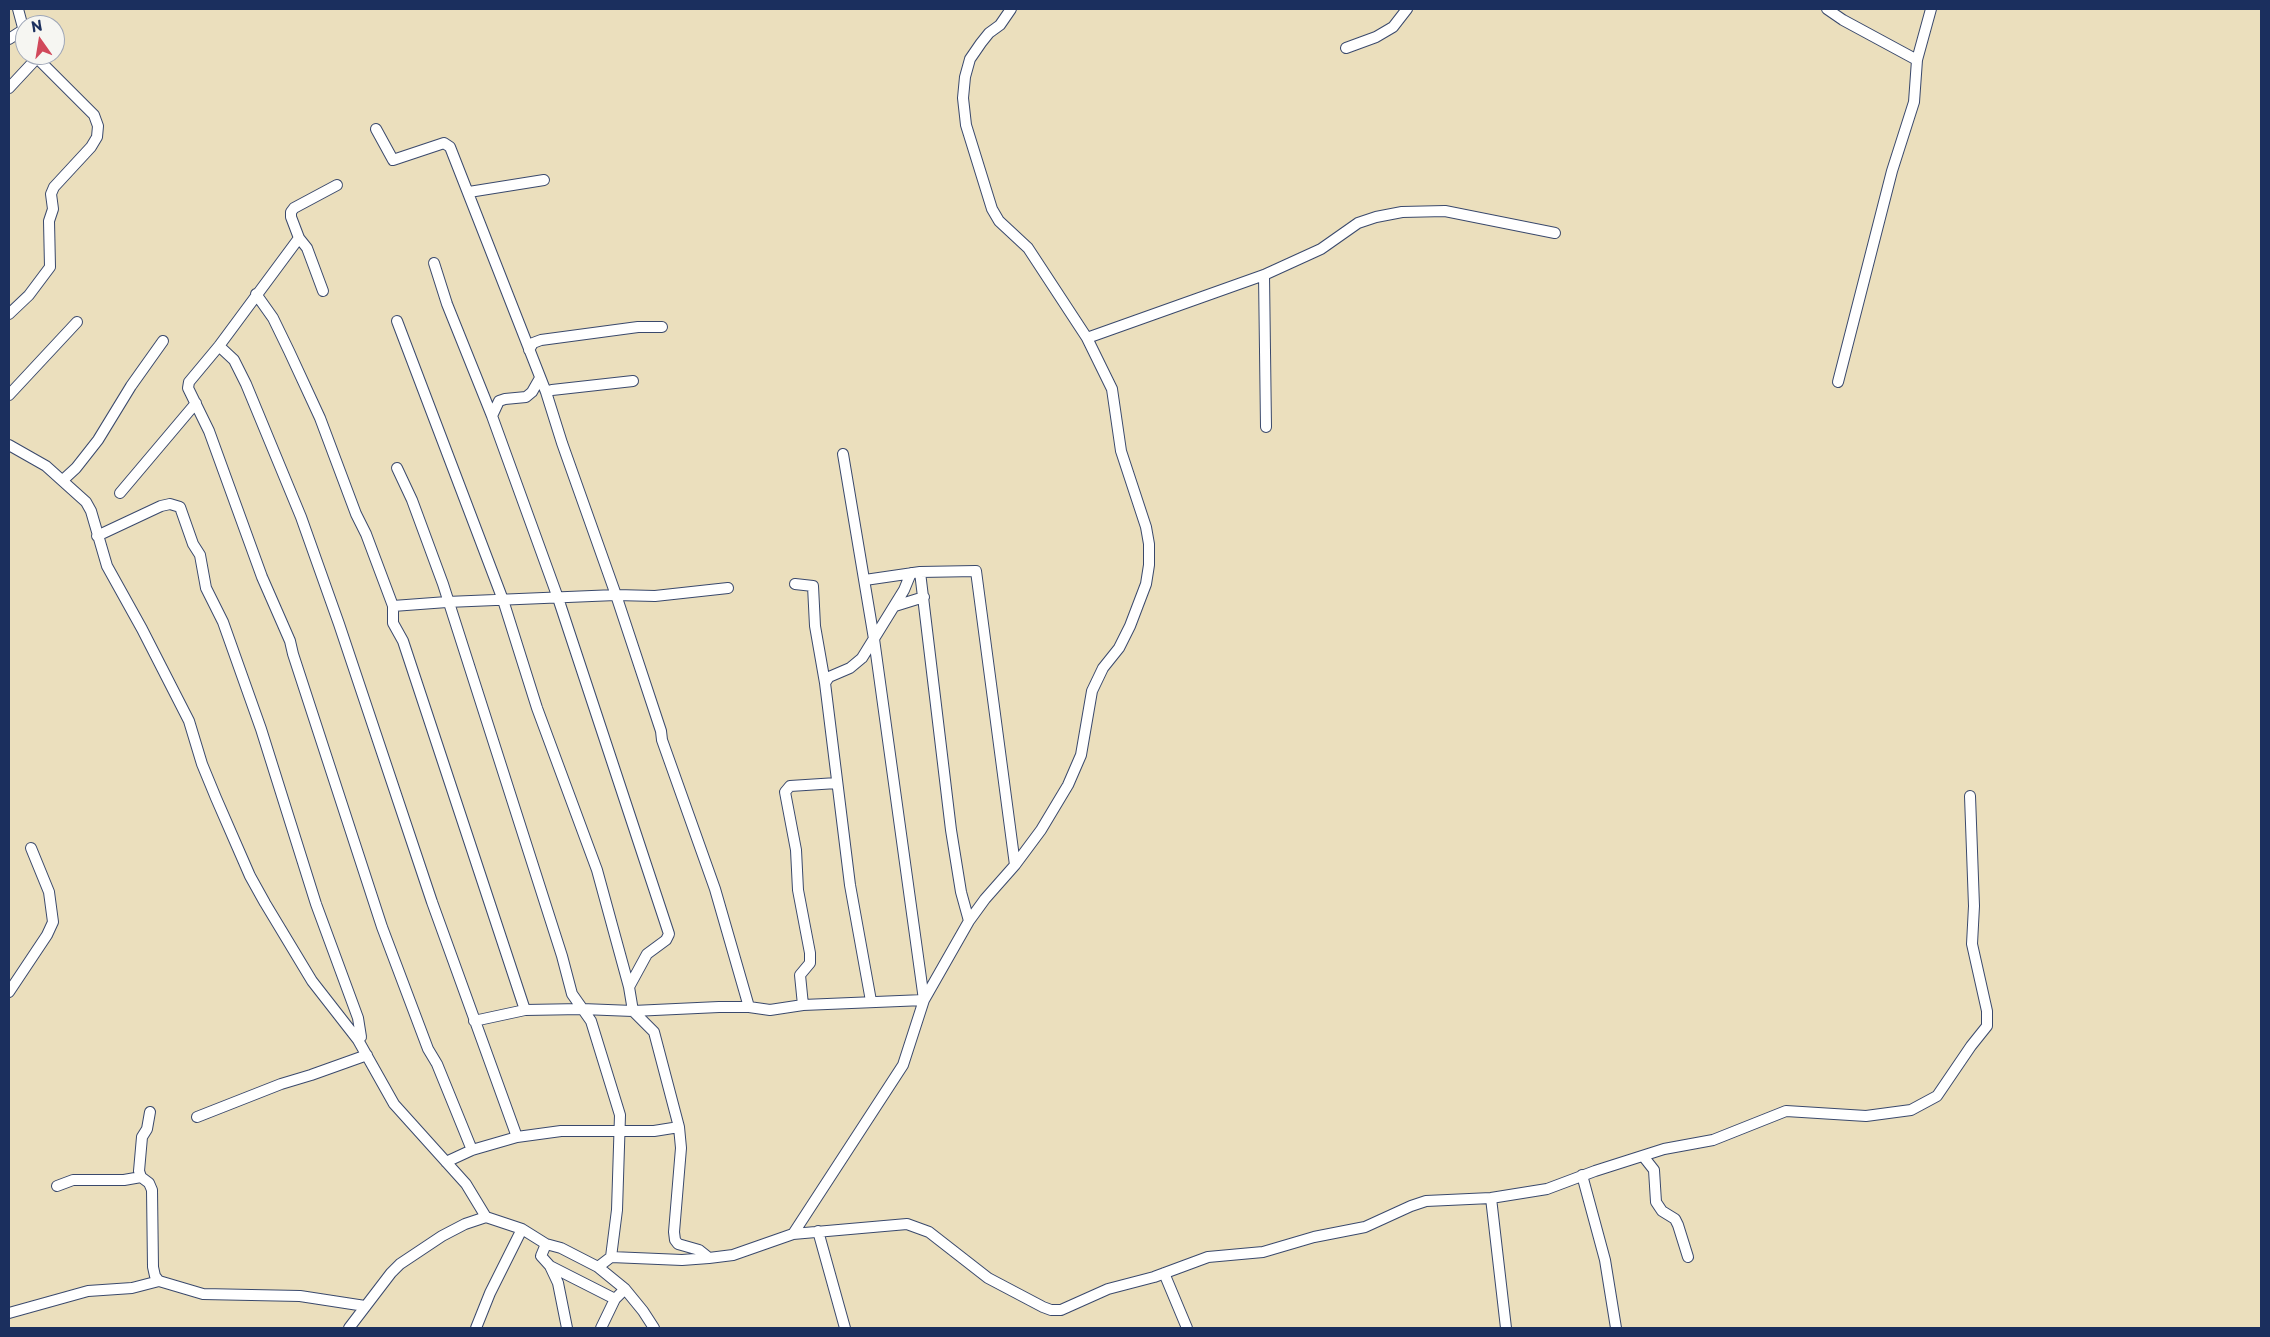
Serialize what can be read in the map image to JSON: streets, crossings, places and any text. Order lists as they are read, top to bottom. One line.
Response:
{"north":"top"}
